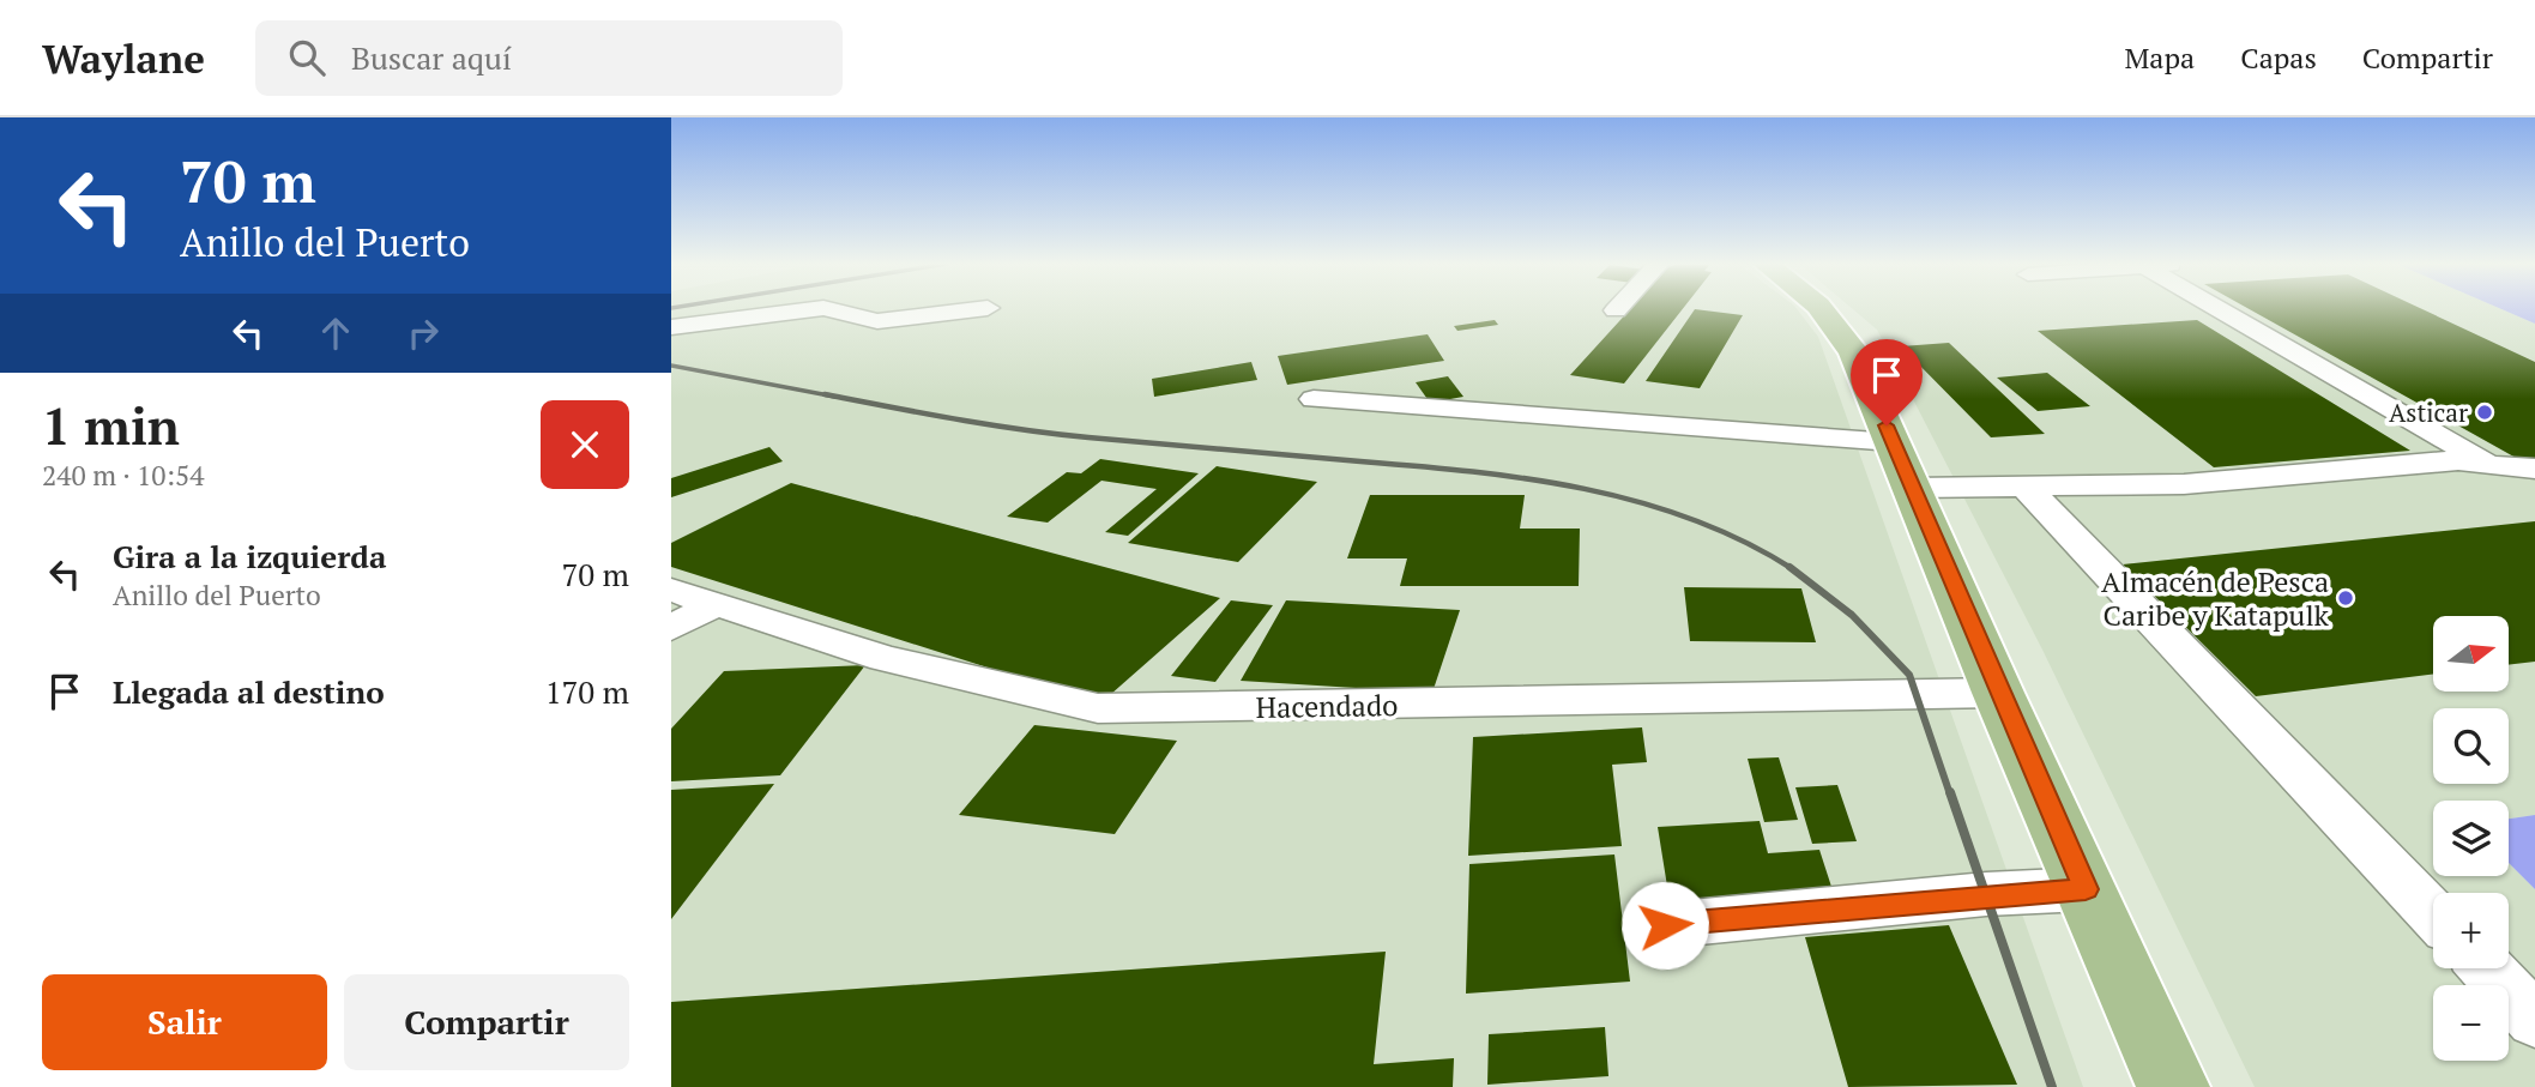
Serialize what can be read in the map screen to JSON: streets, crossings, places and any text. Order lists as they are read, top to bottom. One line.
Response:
{"streets":{"street":["Hacendado"]},"places":["Asticar","Almacén de Pesca Caribe y Katapulk"],"north":"right","page":{"header":"Waylane","search":"Buscar aquí","nav":["Mapa","Capas","Compartir"],"turn":["70 m","Anillo del Puerto"],"heading":["1 min","240 m · 10:54"],"list":[{"name":"Gira a la izquierda","note":"Anillo del Puerto","value":"70 m"},{"name":"Llegada al destino","value":"170 m"}],"map_buttons":["+","−"],"buttons":["Salir","Compartir"]}}
